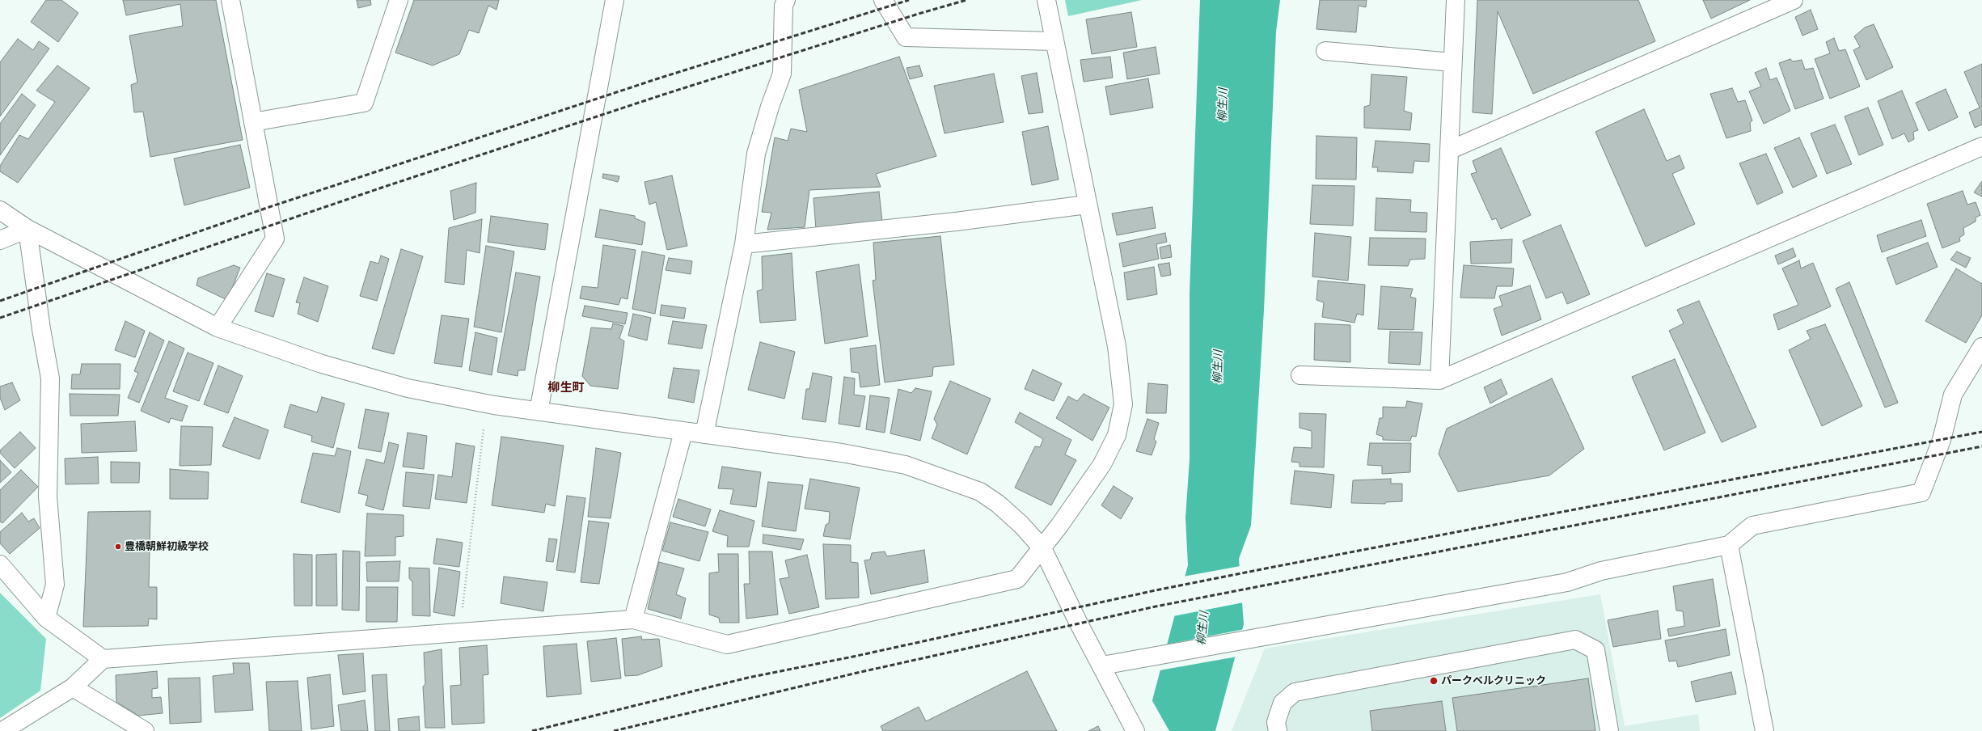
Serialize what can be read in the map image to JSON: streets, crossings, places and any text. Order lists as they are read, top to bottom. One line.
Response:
{"districts":["柳生町"],"water":["柳生川"],"places":["豊橋朝鮮初級学校","パークベルクリニック"]}
